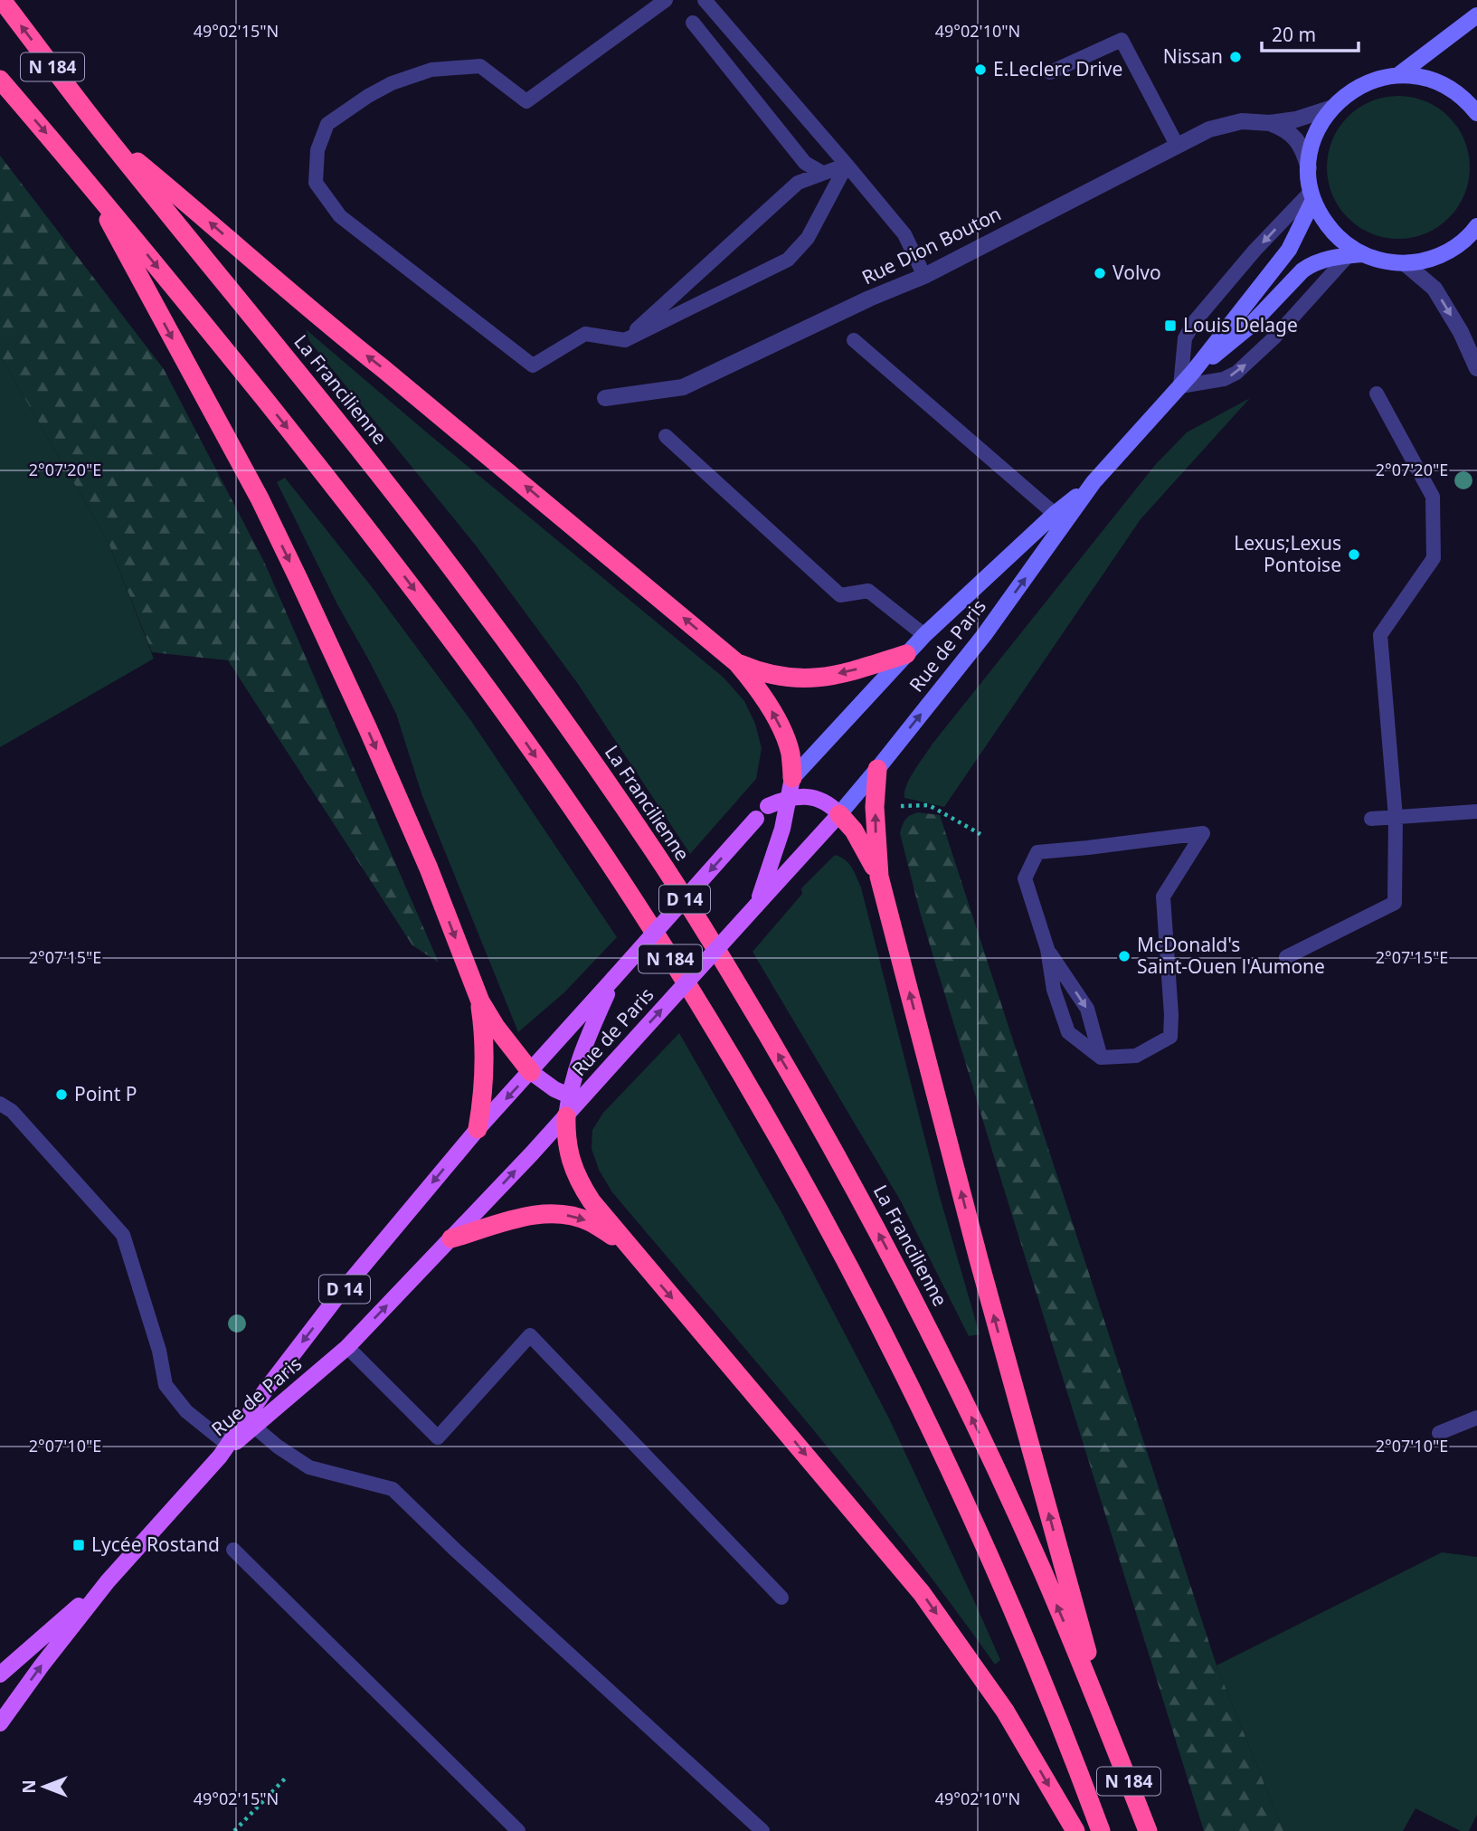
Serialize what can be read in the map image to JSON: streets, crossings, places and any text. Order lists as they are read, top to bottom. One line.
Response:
{"streets":{"highway":["N 184","La Francilienne"],"main road":["Rue de Paris","D 14"],"street":["Rue Dion Bouton"]},"crossings":[["Rue Dion Bouton","Rue de Paris"]],"places":{"other":["Nissan","E.Leclerc Drive","Volvo","Lexus;Lexus Pontoise","McDonald's Saint-Ouen l'Aumone","Point P"],"transit":["Louis Delage","Lycée Rostand"]},"scale_bar":"20 m","north":"left","coordinates":["49°02'15\"N","49°02'10\"N","2°07'20\"E","2°07'15\"E","2°07'10\"E"]}
